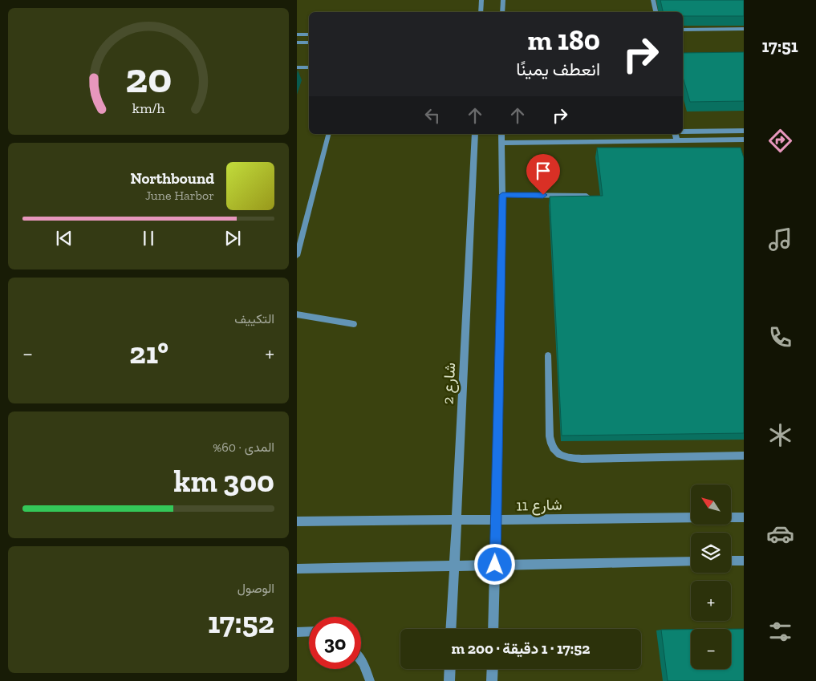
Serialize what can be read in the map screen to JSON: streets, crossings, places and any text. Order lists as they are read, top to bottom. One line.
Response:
{"streets":{"street":["شارع 2","شارع 11"]},"crossings":[["شارع 2","شارع 11"]],"north":"top left","page":{"tabs":"17:51","turn":["180 m","انعطف يمينًا"],"song":["Northbound","June Harbor"],"tile":["التكييف",["المدى · 60%","300 km"],["الوصول","17:52"]],"heat":["−","21°","+"],"map_buttons":["+","−"],"limit":"30","trip":"17:52 · 1 دقيقة · 200 m","gauge":["20","km/h"]}}
